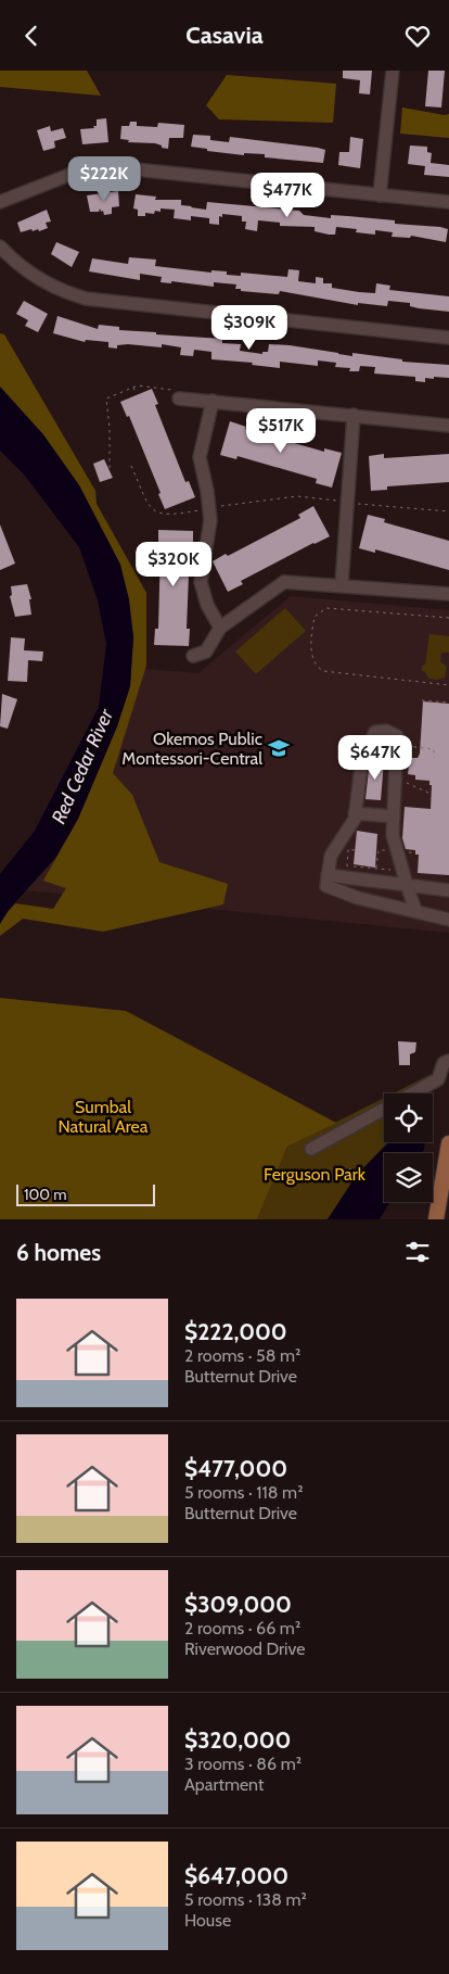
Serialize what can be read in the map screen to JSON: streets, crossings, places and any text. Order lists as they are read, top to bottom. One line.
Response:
{"water":["Red Cedar River"],"parks":["Sumbal Natural Area","Ferguson Park"],"places":{"school or university":["Okemos Public Montessori-Central"]},"scale_bar":"100 m","page":{"header":"Casavia","price":["$222K","$477K","$309K","$517K","$320K","$647K"],"scale":"100 m","heading":"6 homes","list":[{"name":"$222,000","note":"2 rooms · 58 m² · Butternut Drive"},{"name":"$477,000","note":"5 rooms · 118 m² · Butternut Drive"},{"name":"$309,000","note":"2 rooms · 66 m² · Riverwood Drive"},{"name":"$320,000","note":"3 rooms · 86 m² · Apartment"},{"name":"$647,000","note":"5 rooms · 138 m² · House"}]}}
